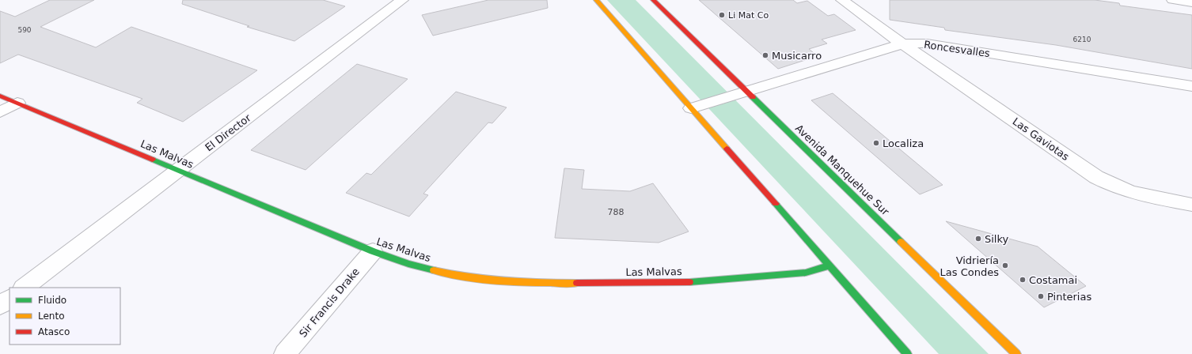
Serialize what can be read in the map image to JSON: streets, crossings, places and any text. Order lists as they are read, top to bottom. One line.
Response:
{"streets":{"main road":["Las Malvas","Avenida Manquehue Sur"],"street":["Roncesvalles","El Director","Las Gaviotas","Sir Francis Drake"]},"crossings":[["Roncesvalles","Las Gaviotas"],["Roncesvalles","Avenida Manquehue Sur"],["El Director","Las Malvas"],["Las Malvas","Sir Francis Drake"]],"places":["Li Mat Co","Musicarro","Localiza","Silky","Vidriería Las Condes","Costamai","Pinterias"],"house_numbers":["590","6210","788"],"legend":["Fluido","Lento","Atasco"]}
